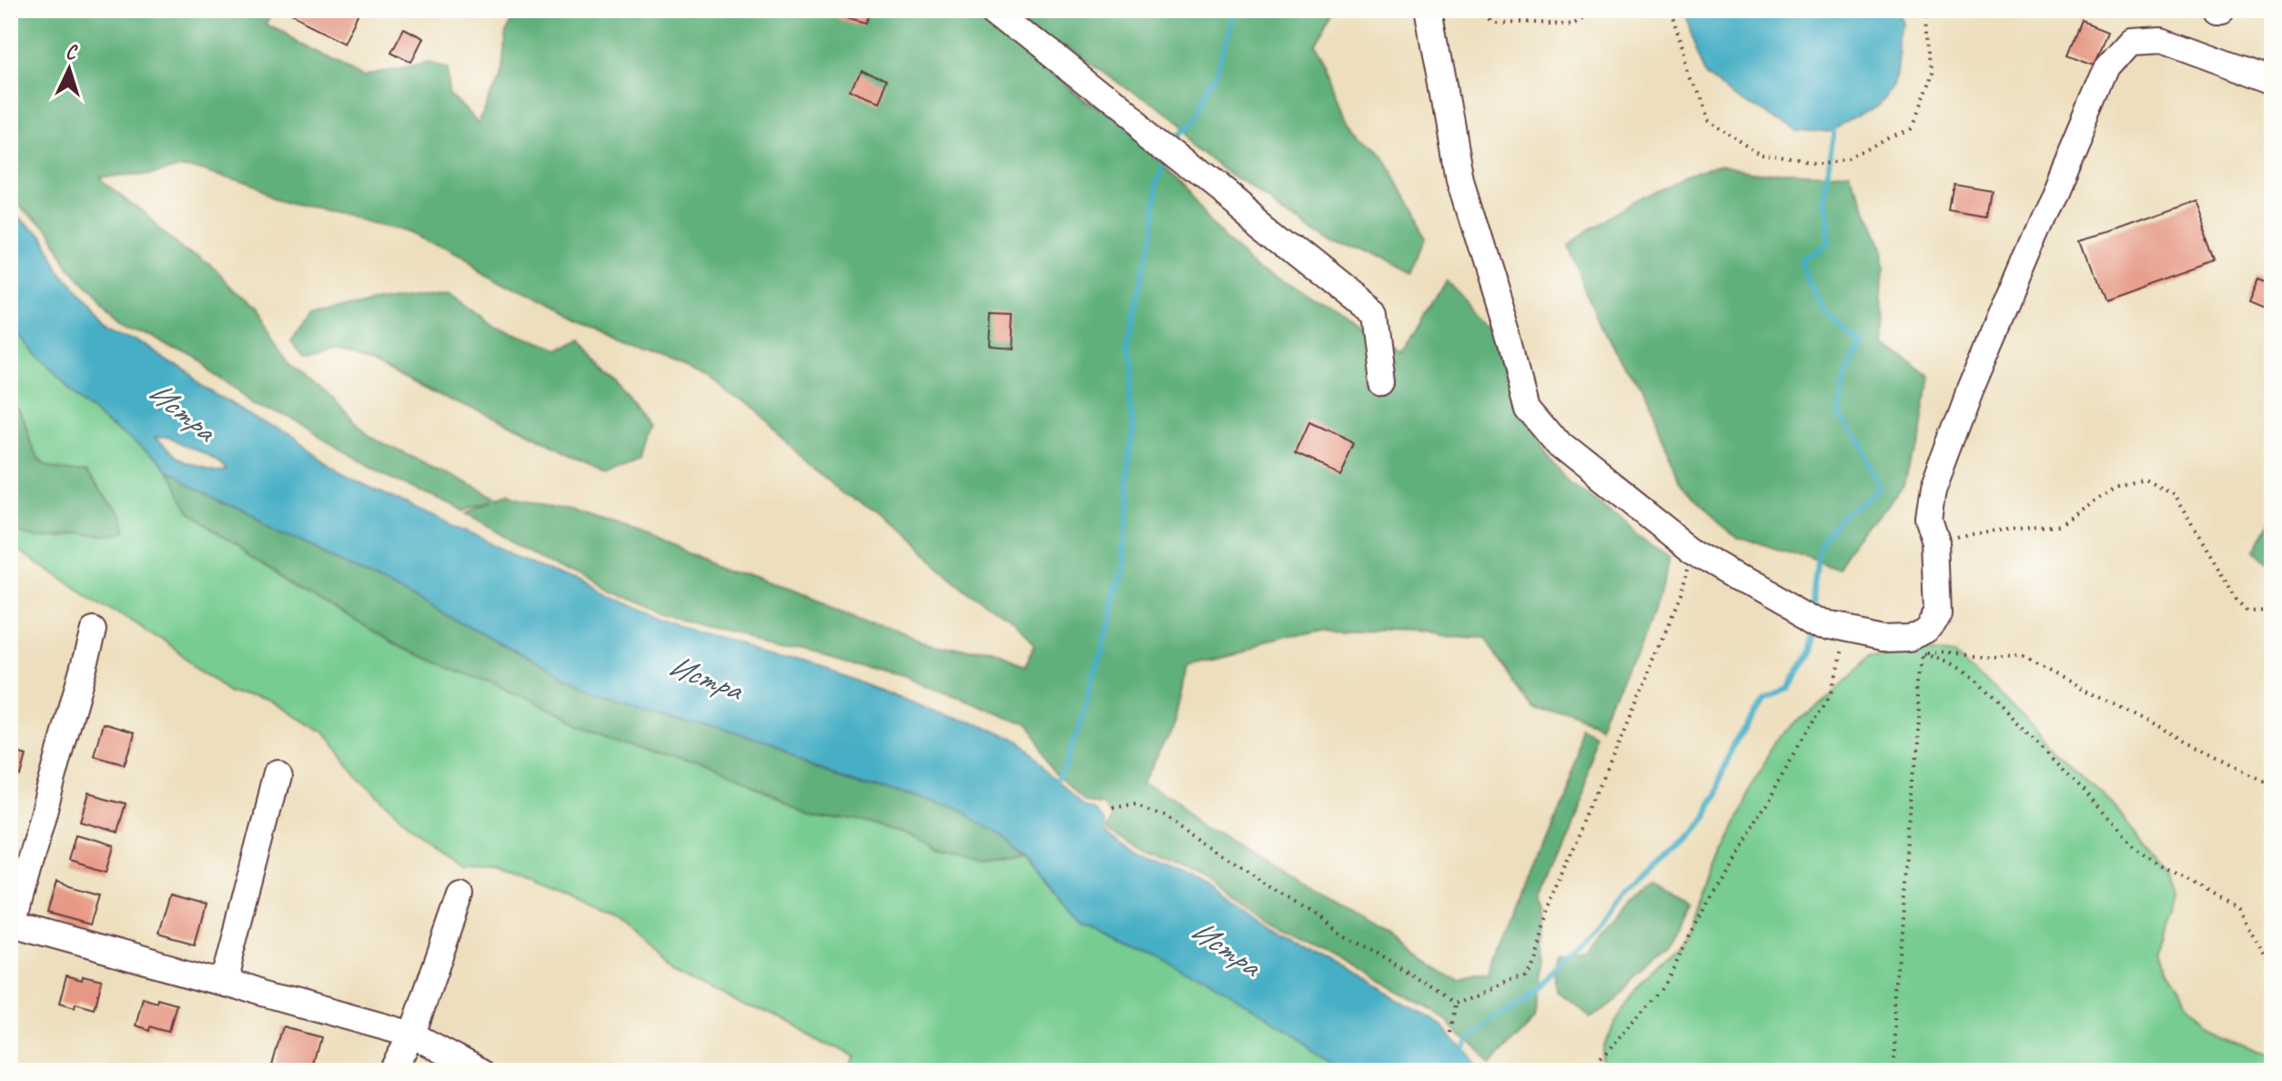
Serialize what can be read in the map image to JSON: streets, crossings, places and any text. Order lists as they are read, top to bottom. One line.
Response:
{"water":["Истра"],"north":"top"}
